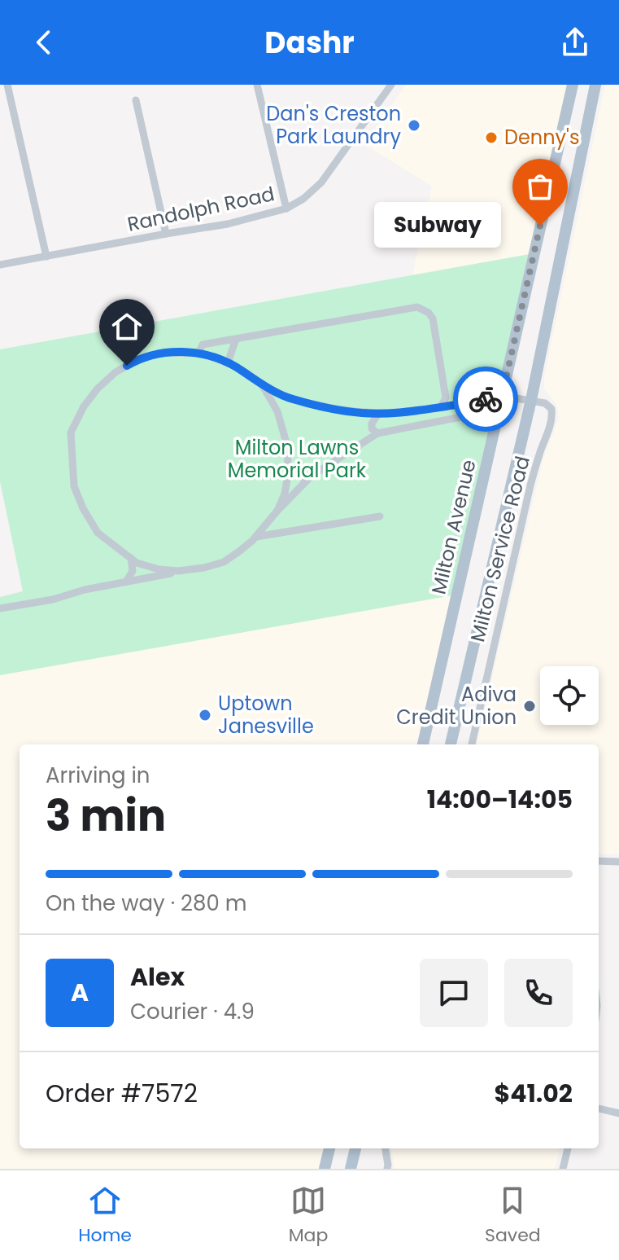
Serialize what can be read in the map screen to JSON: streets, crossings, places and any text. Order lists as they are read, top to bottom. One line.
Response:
{"streets":{"main road":["Milton Avenue"],"street":["Randolph Road","Milton Service Road"]},"parks":["Milton Lawns Memorial Park"],"places":["Dan's Creston Park Laundry","Denny's","Subway","Adiva Credit Union","Uptown Janesville"],"page":{"header":"Dashr","bubble":"Subway","heading":["3 min","Arriving in","14:00–14:05"],"panel":["Alex","Courier · 4.9","Order #7572","$41.02"],"bar":"On the way · 280 m","round":"A","tabs":["Home","Map","Saved"]}}
